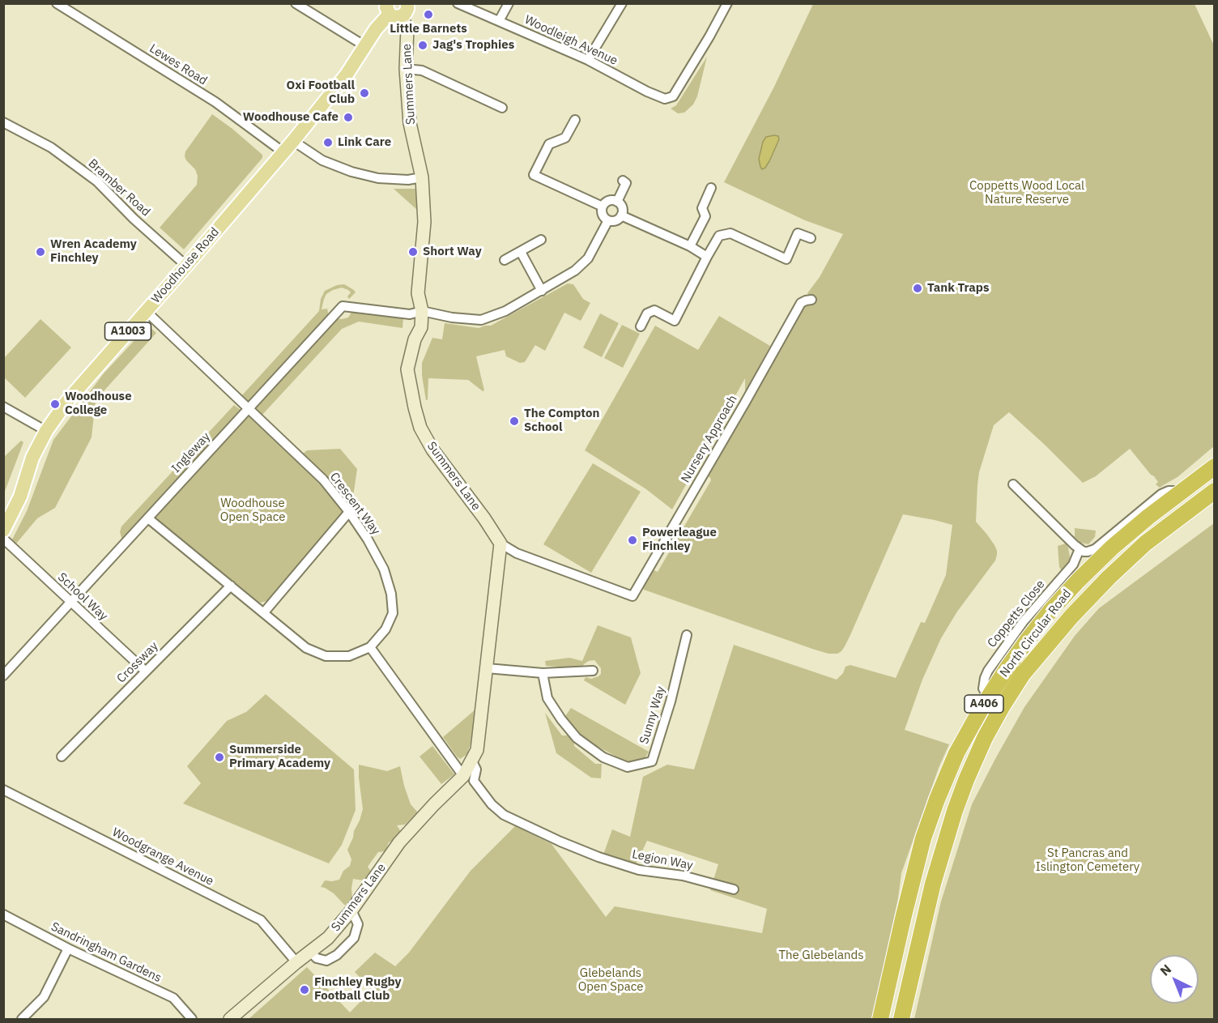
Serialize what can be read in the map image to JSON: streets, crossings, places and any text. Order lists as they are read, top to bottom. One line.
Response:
{"streets":{"highway":["North Circular Road","A406"],"main road":["Woodhouse Road","A1003"],"street":["Woodleigh Avenue","Lewes Road","Summers Lane","Bramber Road","Nursery Approach","Ingleway","Crescent Way","School Way","Coppetts Close","Crossway","Sunny Way","Woodgrange Avenue","Legion Way","Sandringham Gardens"]},"crossings":[["Lewes Road","Woodhouse Road"],["Summers Lane","Woodhouse Road"],["Summers Lane","Nursery Approach"],["Summers Lane","Ingleway"],["Summers Lane","Woodgrange Avenue"],["Summers Lane","Legion Way"],["Bramber Road","Woodhouse Road"],["Woodhouse Road","Crescent Way"],["Ingleway","Crescent Way"],["Ingleway","School Way"],["School Way","Crossway"],["Coppetts Close","North Circular Road"]],"parks":["Coppetts Wood Local Nature Reserve","Woodhouse Open Space","St Pancras and Islington Cemetery","The Glebelands","Glebelands Open Space"],"places":["Little Barnets","Jag's Trophies","Oxi Football Club","Woodhouse Cafe","Link Care","Wren Academy Finchley","Short Way","Tank Traps","Woodhouse College","The Compton School","Powerleague Finchley","Summerside Primary Academy","Finchley Rugby Football Club"],"north":"top left"}
